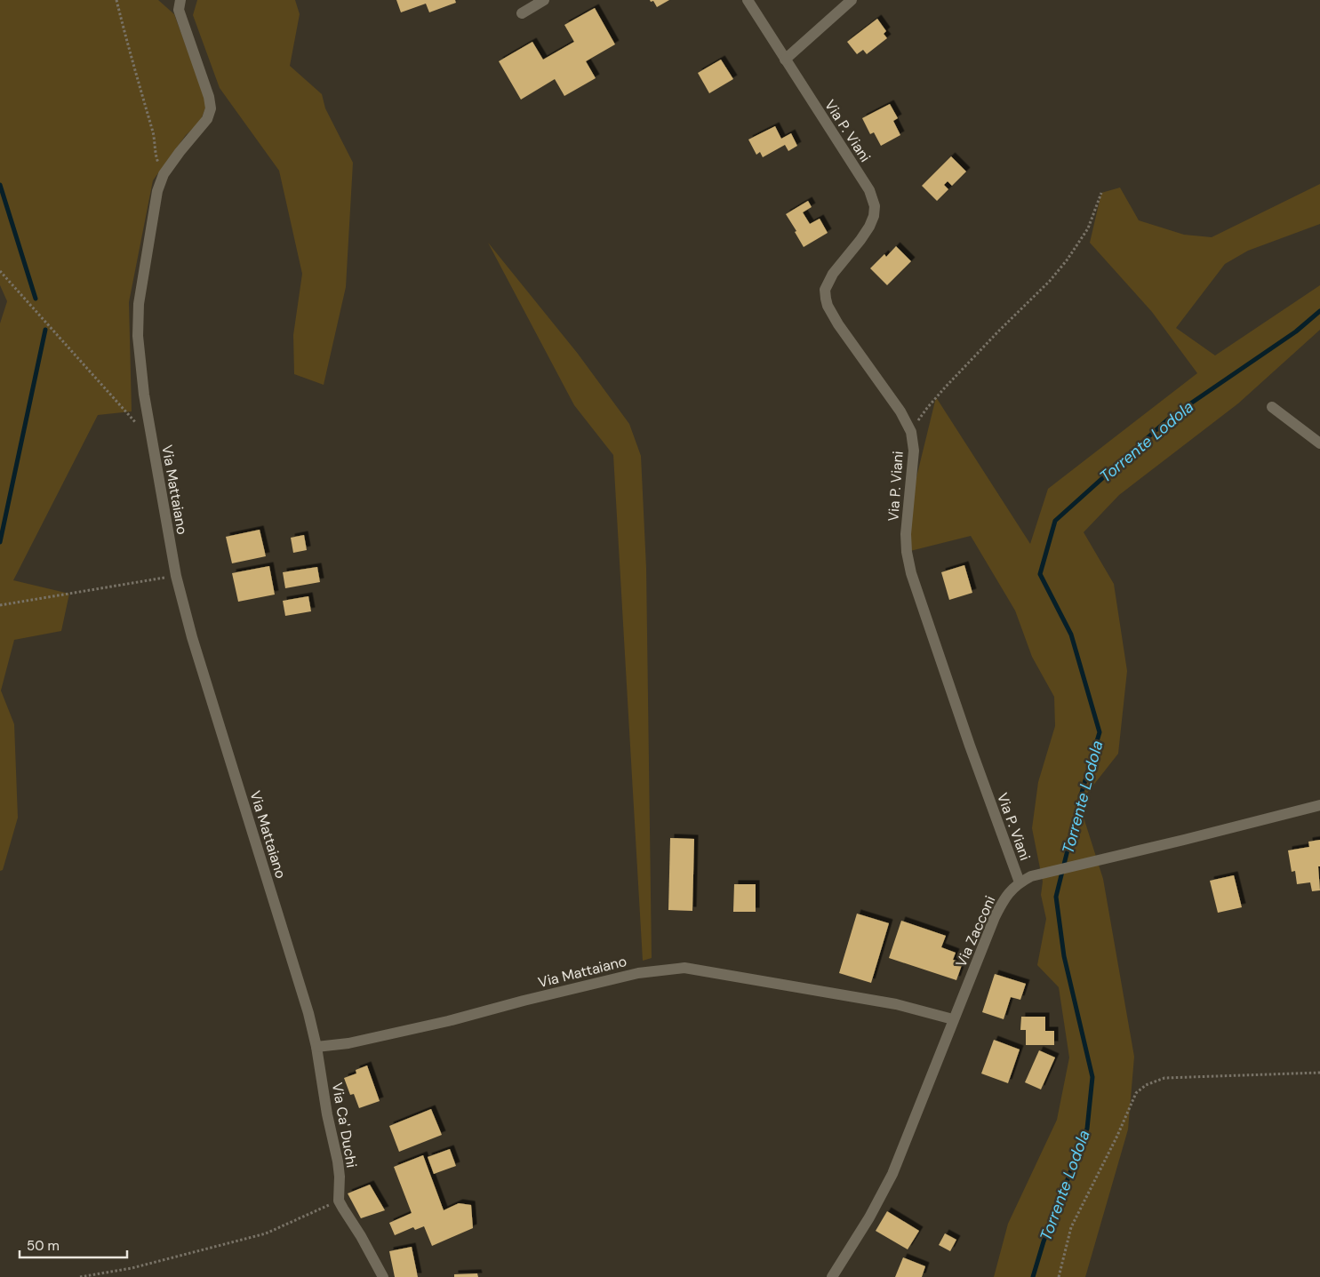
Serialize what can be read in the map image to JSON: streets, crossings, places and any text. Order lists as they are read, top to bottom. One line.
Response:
{"streets":{"street":["Via P. Viani","Via Mattaiano","Via Zacconi","Via Ca' Duchi"]},"crossings":[["Via P. Viani","Via Zacconi"],["Via Mattaiano","Via Zacconi"],["Via Mattaiano","Via Ca' Duchi"]],"water":["Torrente Lodola"],"scale_bar":"50 m"}
